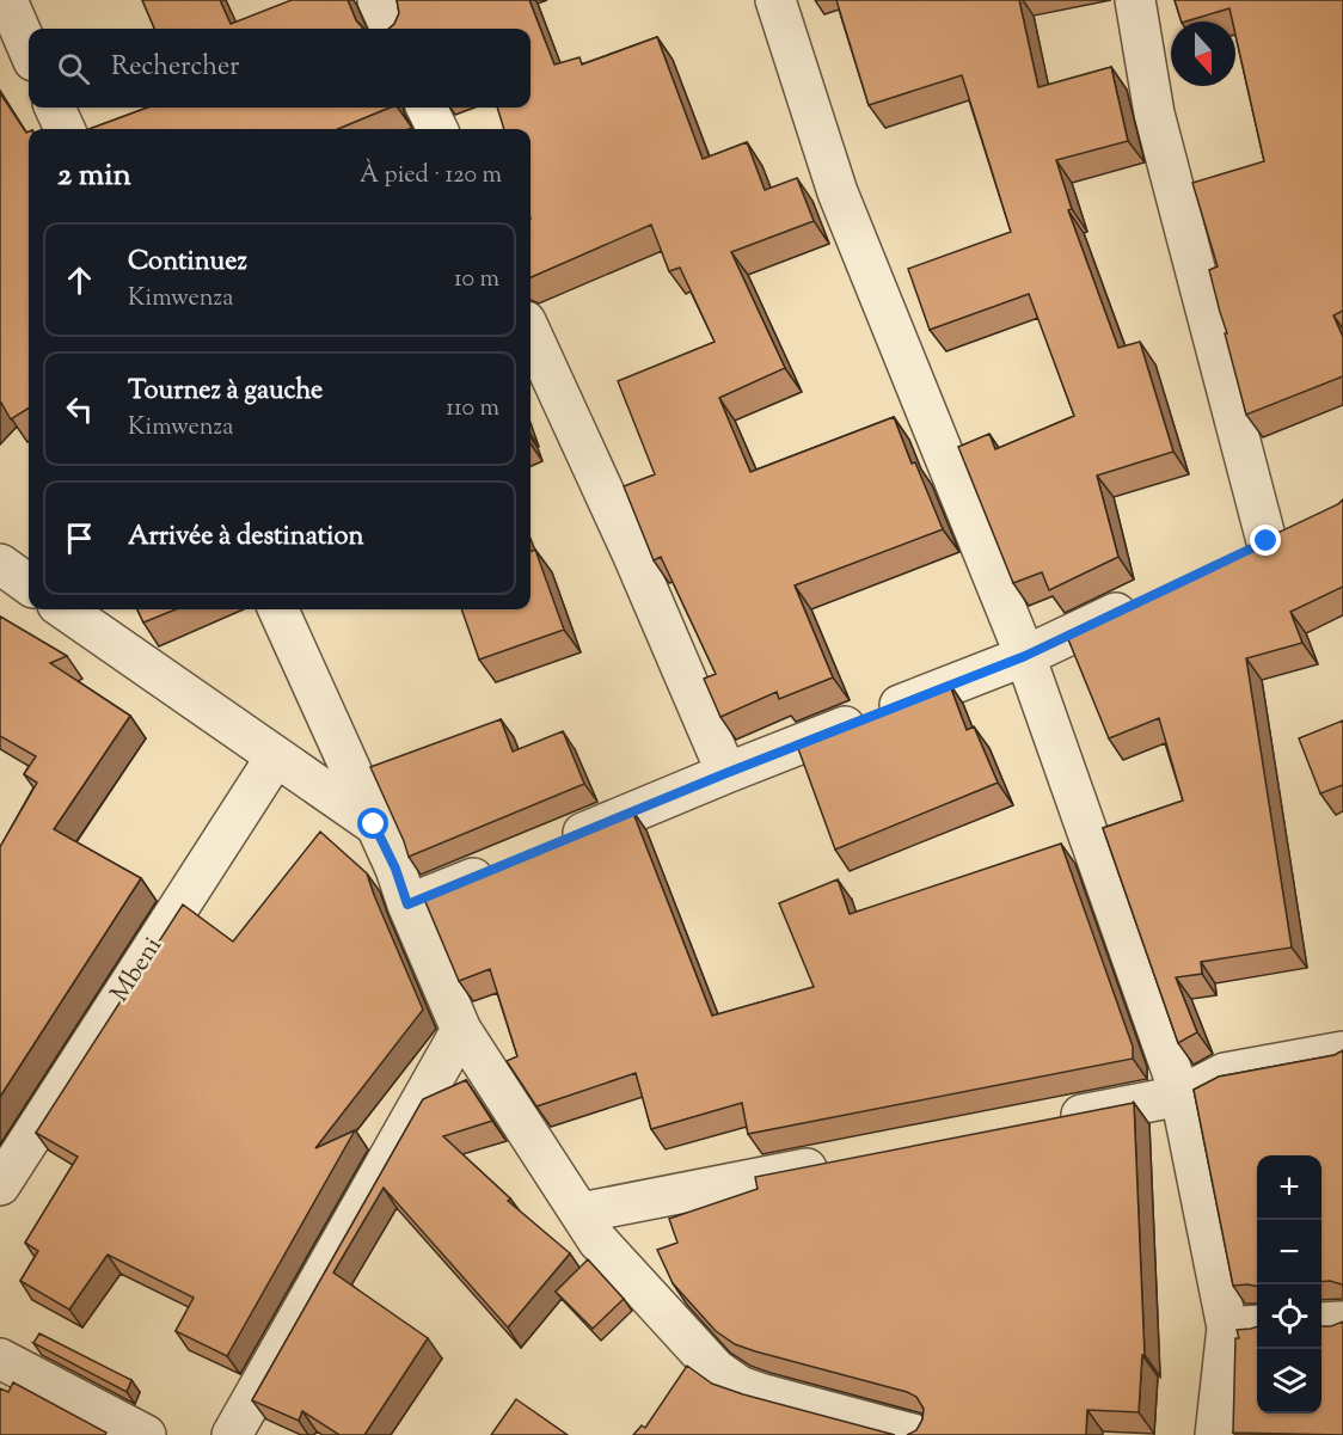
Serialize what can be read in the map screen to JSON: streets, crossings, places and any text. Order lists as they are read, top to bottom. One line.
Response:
{"streets":{"street":["Mbeni"]},"north":"bottom","page":{"search":"Rechercher","heading":["2 min","À pied · 120 m"],"list":[["Continuez","Kimwenza","10 m"],["Tournez à gauche","Kimwenza","110 m"],"Arrivée à destination"],"map_buttons":["+","−"]}}
